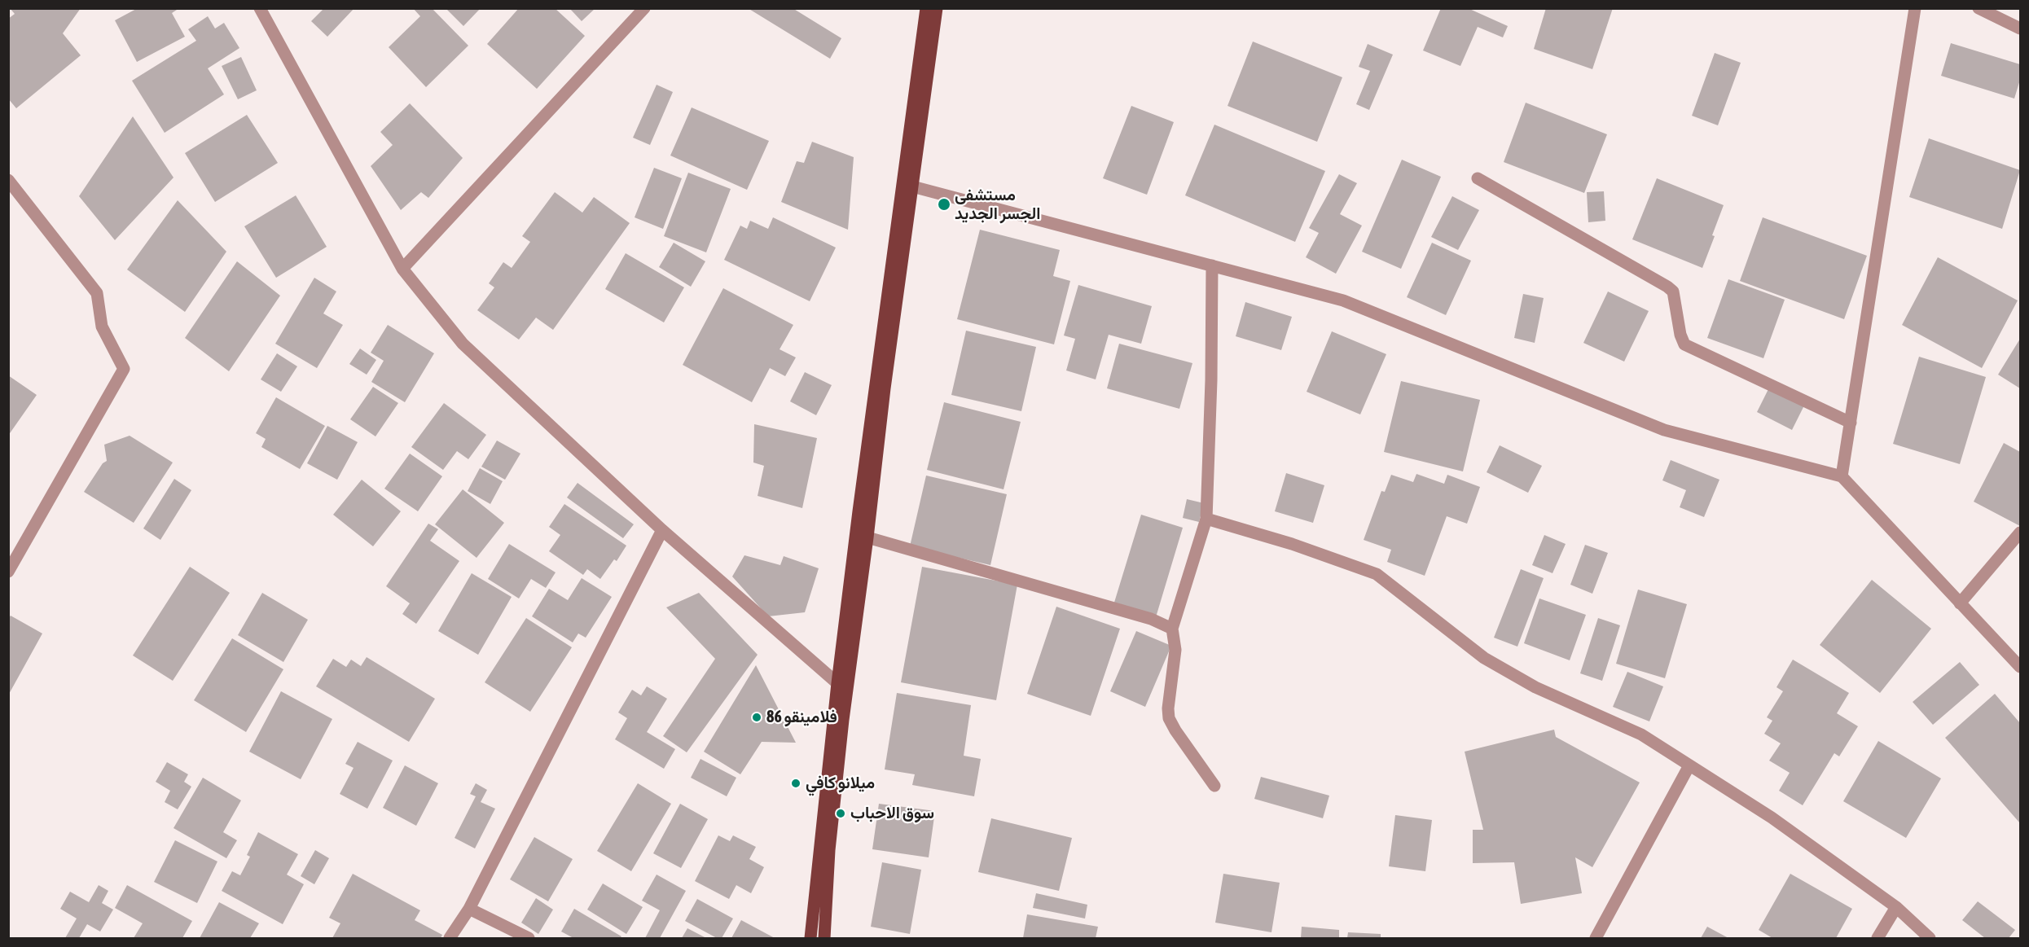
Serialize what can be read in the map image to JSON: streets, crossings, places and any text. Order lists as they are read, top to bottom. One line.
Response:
{"places":["مستشفى الجسر الجديد","فلامينقو 86","ميلانو كافي","سوق الاحباب"]}
